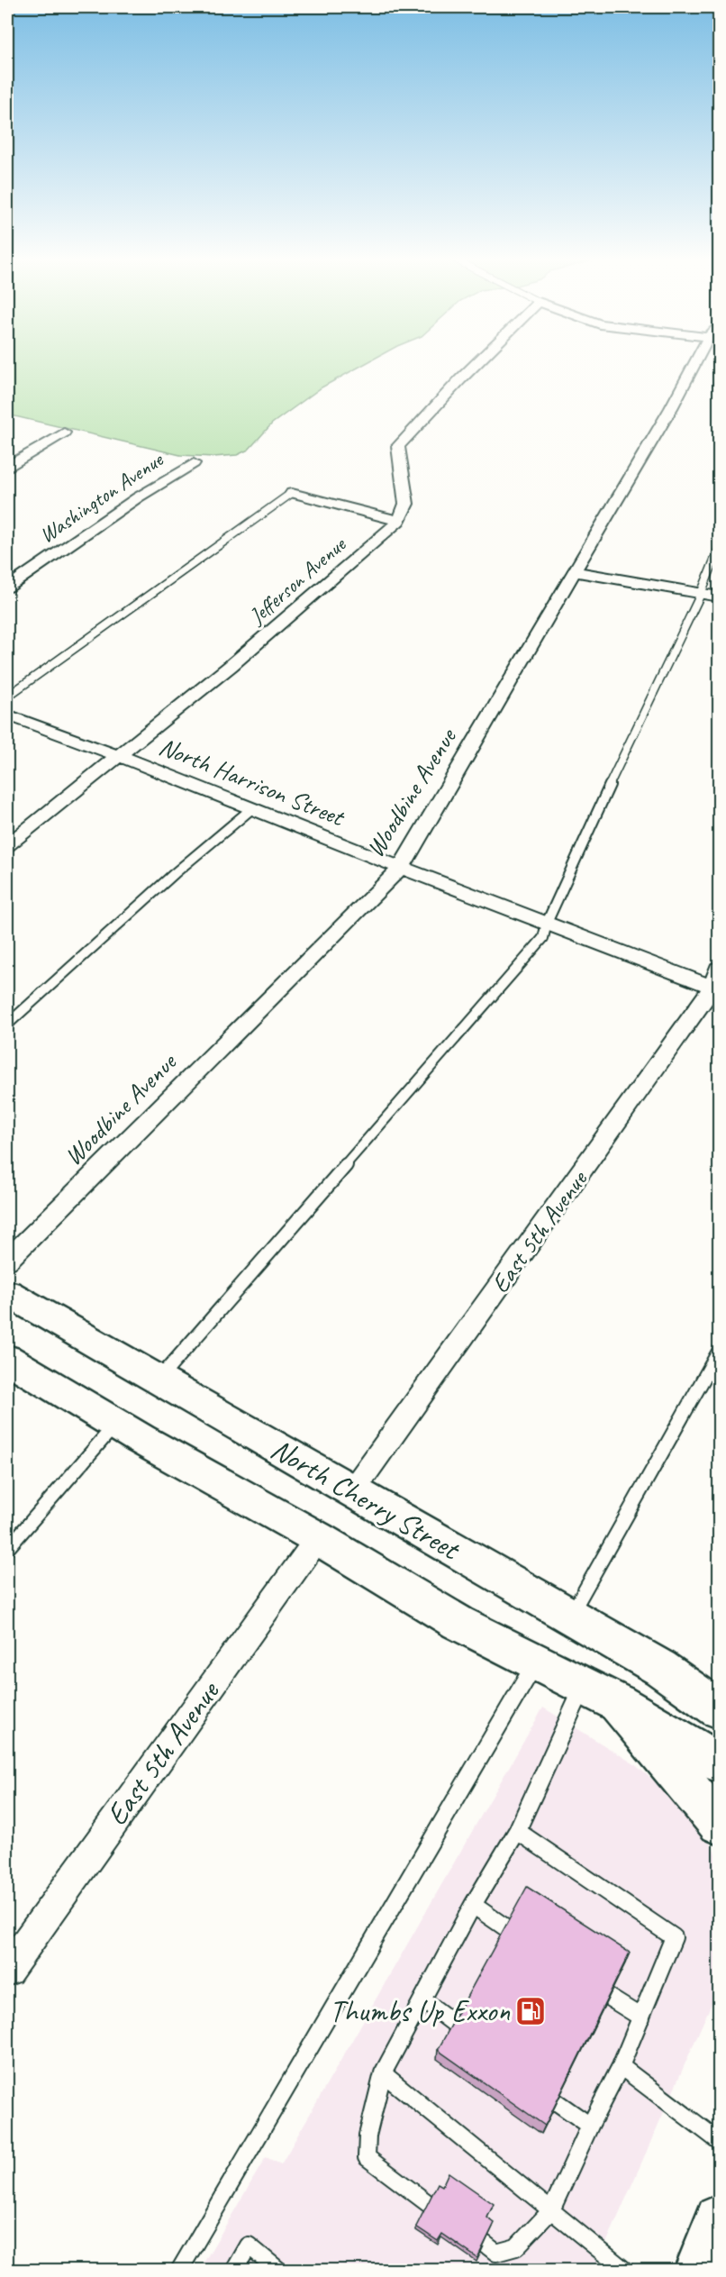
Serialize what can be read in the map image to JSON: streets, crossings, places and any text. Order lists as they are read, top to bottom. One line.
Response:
{"streets":{"main road":["North Cherry Street"],"street":["Washington Avenue","Jefferson Avenue","North Harrison Street","Woodbine Avenue","East 5th Avenue"]},"crossings":[["Jefferson Avenue","North Harrison Street"],["North Harrison Street","Woodbine Avenue"],["North Harrison Street","East 5th Avenue"],["East 5th Avenue","North Cherry Street"]],"places":{"fuel station":["Thumbs Up Exxon"]}}
